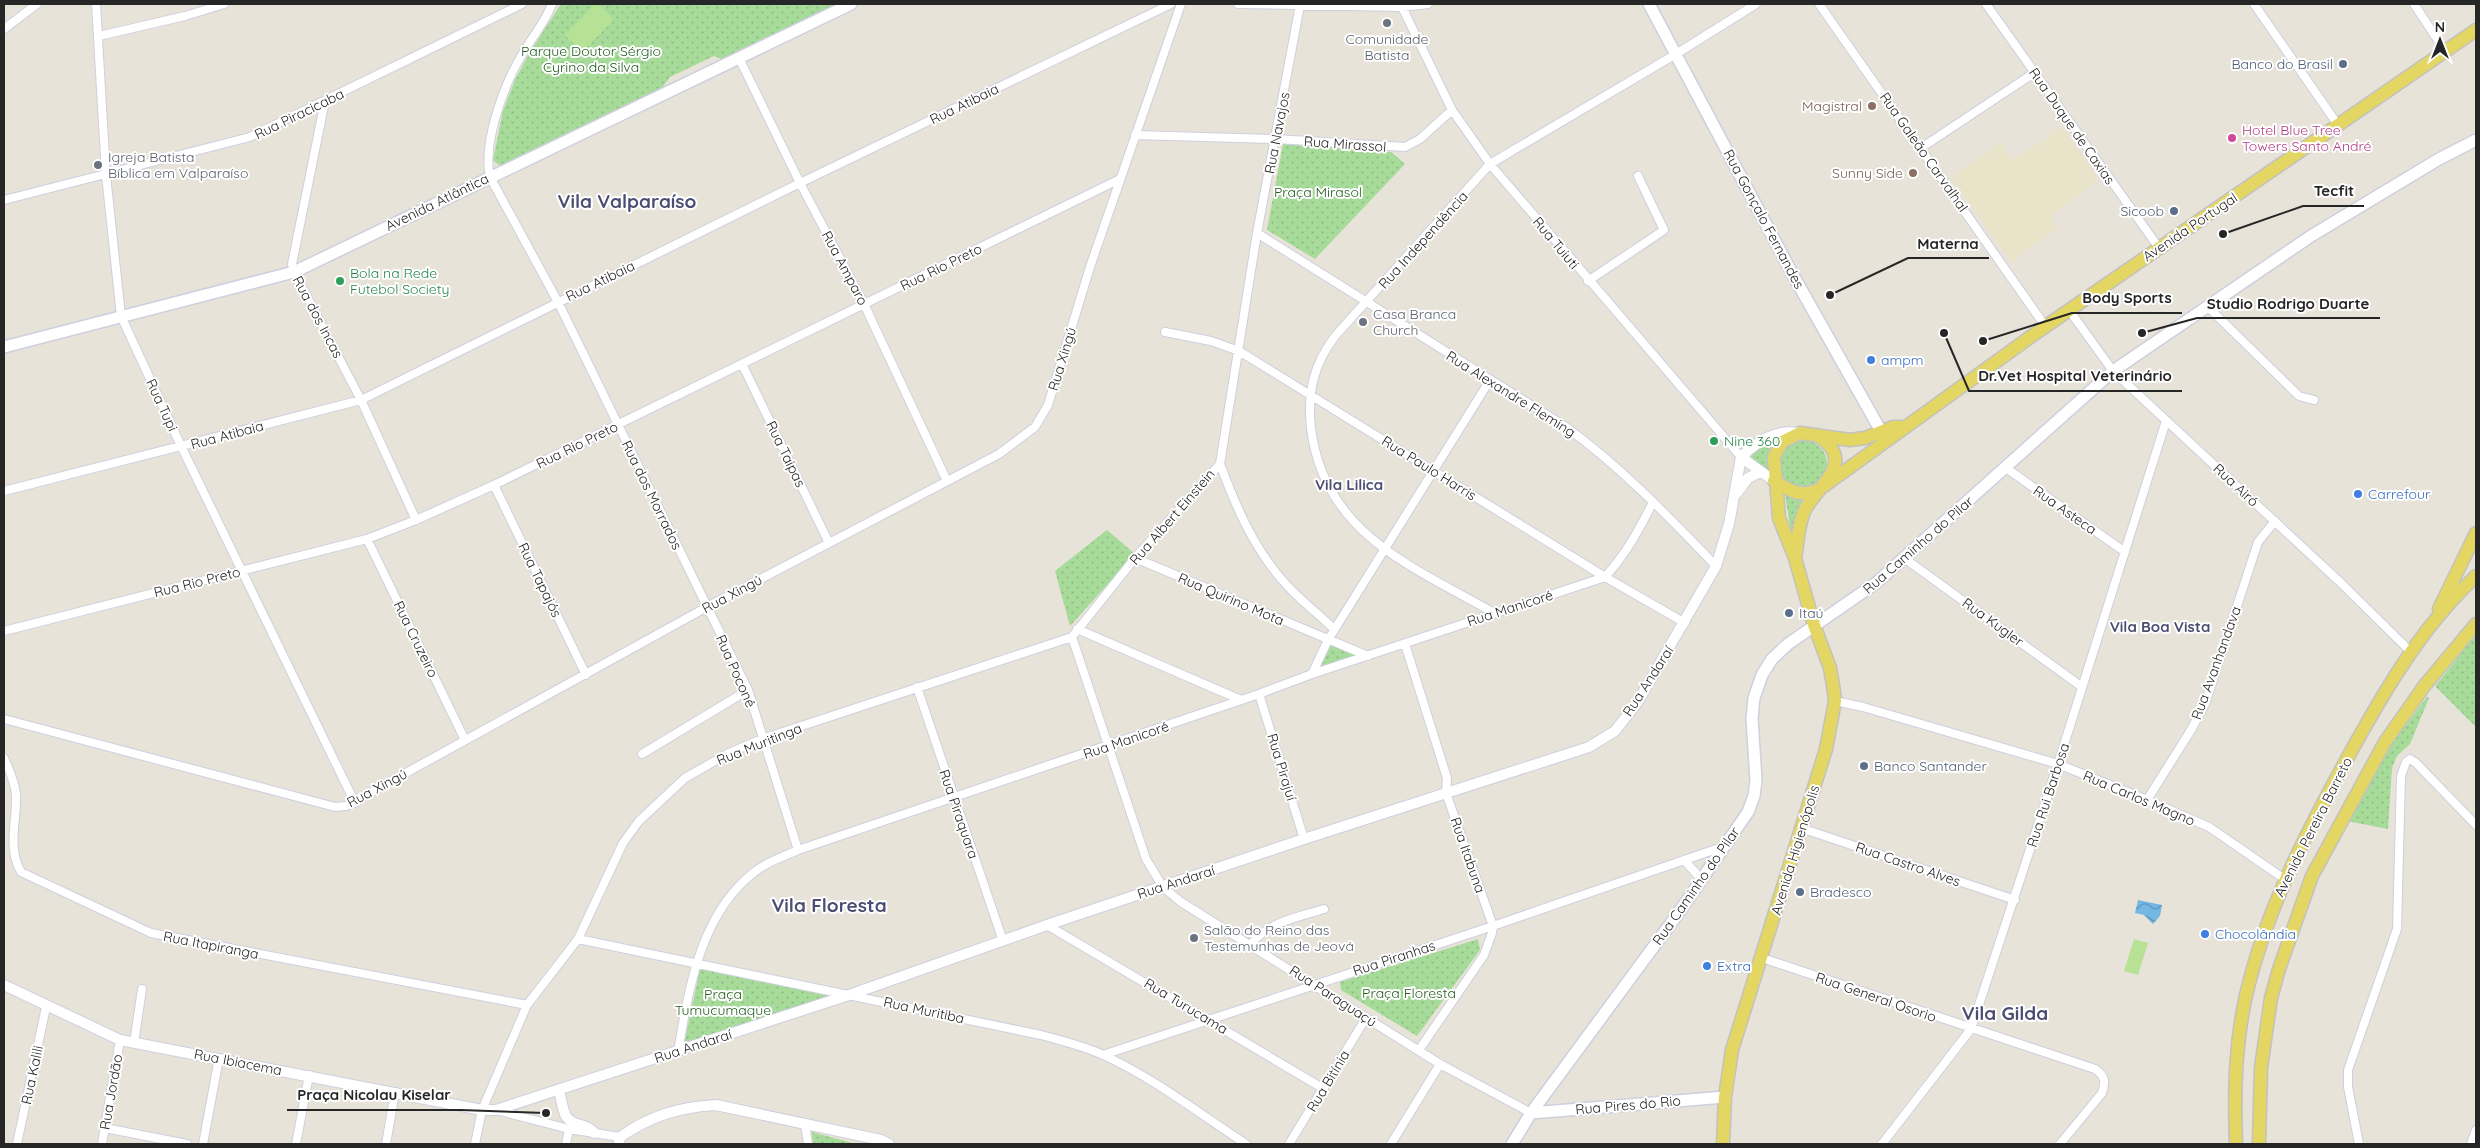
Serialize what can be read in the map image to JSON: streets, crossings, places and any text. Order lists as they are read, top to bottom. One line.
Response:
{"streets":{"main road":["Avenida Atlântica","Rua Gonçalo Fernandes","Avenida Portugal","Rua Caminho do Pilar","Avenida Pereira Barreto","Avenida Higienópolis","Rua Pires do Rio"],"street":["Rua Atibaia","Rua Piracicaba","Rua Duque de Caxias","Rua Navajos","Rua Mirassol","Rua Galeão Carvalhal","Rua Independência","Rua Tuiuti","Rua Rio Preto","Rua Amparo","Rua dos Incas","Rua Xingú","Rua Alexandre Fleming","Rua Tupi","Rua Taipas","Rua Paulo Harris","Rua Airó","Rua dos Morrados","Rua Asteca","Rua Albert Einstein","Rua Tapajós","Rua Quirino Mota","Rua Manicoré","Rua Kugler","Rua Cruzeiro","Rua Avanhandava","Rua Poconé","Rua Andaraí","Rua Muritinga","Rua Pirajuí","Rua Rui Barbosa","Rua Carlos Magno","Rua Piraquara","Rua Itabuna","Rua Castro Alves","Rua Itapiranga","Rua Piranhas","Rua Paraguaçú","Rua General Osorio","Rua Turucama","Rua Muritiba","Rua Ibiacema","Rua Kalili","Rua Bitínia","Rua Jordão"]},"crossings":[["Rua Atibaia","Rua Amparo"],["Rua Atibaia","Rua dos Incas"],["Rua Atibaia","Rua Tupi"],["Rua Atibaia","Rua dos Morrados"],["Rua Piracicaba","Rua dos Incas"],["Rua Piracicaba","Rua Tupi"],["Rua Duque de Caxias","Avenida Portugal"],["Rua Navajos","Rua Mirassol"],["Rua Navajos","Rua Alexandre Fleming"],["Rua Navajos","Rua Paulo Harris"],["Rua Navajos","Rua Albert Einstein"],["Rua Mirassol","Rua Tuiuti"],["Rua Mirassol","Rua Xingú"],["Rua Galeão Carvalhal","Avenida Portugal"],["Avenida Atlântica","Rua Amparo"],["Avenida Atlântica","Rua dos Incas"],["Avenida Atlântica","Rua Tupi"],["Avenida Atlântica","Rua dos Morrados"],["Rua Gonçalo Fernandes","Avenida Portugal"],["Rua Gonçalo Fernandes","Rua Independência"],["Avenida Portugal","Rua Tuiuti"],["Avenida Portugal","Rua Airó"],["Avenida Portugal","Rua Andaraí"],["Avenida Portugal","Avenida Higienópolis"],["Rua Independência","Rua Tuiuti"],["Rua Independência","Rua Alexandre Fleming"],["Rua Independência","Rua Paulo Harris"],["Rua Independência","Rua Manicoré"],["Rua Tuiuti","Rua Andaraí"],["Rua Rio Preto","Rua Amparo"],["Rua Rio Preto","Rua dos Incas"],["Rua Rio Preto","Rua Xingú"],["Rua Rio Preto","Rua Tupi"],["Rua Rio Preto","Rua Taipas"],["Rua Rio Preto","Rua dos Morrados"],["Rua Rio Preto","Rua Tapajós"],["Rua Rio Preto","Rua Cruzeiro"],["Rua Amparo","Rua Xingú"],["Rua Xingú","Rua Tupi"],["Rua Xingú","Rua Taipas"],["Rua Xingú","Rua dos Morrados"],["Rua Xingú","Rua Tapajós"],["Rua Xingú","Rua Cruzeiro"],["Rua Xingú","Rua Poconé"],["Rua Alexandre Fleming","Rua Andaraí"],["Rua Paulo Harris","Rua Albert Einstein"],["Rua Paulo Harris","Rua Manicoré"],["Rua Paulo Harris","Rua Andaraí"],["Rua Airó","Rua Caminho do Pilar"],["Rua Airó","Rua Avanhandava"],["Rua Airó","Rua Rui Barbosa"],["Rua Airó","Avenida Pereira Barreto"],["Rua dos Morrados","Rua Poconé"],["Rua Asteca","Rua Caminho do Pilar"],["Rua Asteca","Rua Rui Barbosa"],["Rua Albert Einstein","Rua Quirino Mota"],["Rua Albert Einstein","Rua Muritinga"],["Rua Albert Einstein","Rua Paraguaçú"],["Rua Caminho do Pilar","Rua Kugler"],["Rua Caminho do Pilar","Avenida Higienópolis"],["Rua Caminho do Pilar","Rua Piranhas"],["Rua Caminho do Pilar","Rua Paraguaçú"],["Rua Caminho do Pilar","Rua Pires do Rio"],["Rua Quirino Mota","Rua Manicoré"],["Rua Manicoré","Rua Poconé"],["Rua Manicoré","Rua Andaraí"],["Rua Manicoré","Rua Pirajuí"],["Rua Manicoré","Rua Piraquara"],["Rua Manicoré","Rua Itabuna"],["Rua Manicoré","Rua Paraguaçú"],["Rua Manicoré","Rua Muritiba"],["Rua Kugler","Rua Rui Barbosa"],["Rua Avanhandava","Rua Carlos Magno"],["Rua Poconé","Rua Muritinga"],["Rua Andaraí","Rua Muritinga"],["Rua Andaraí","Rua Pirajuí"],["Rua Andaraí","Rua Piraquara"],["Rua Andaraí","Rua Itabuna"],["Rua Andaraí","Rua Paraguaçú"],["Rua Andaraí","Rua Turucama"],["Rua Andaraí","Rua Muritiba"],["Rua Andaraí","Rua Ibiacema"],["Rua Muritinga","Rua Piraquara"],["Rua Muritinga","Rua Itapiranga"],["Rua Muritinga","Rua Paraguaçú"],["Rua Muritinga","Rua Muritiba"],["Rua Muritinga","Rua Ibiacema"],["Rua Rui Barbosa","Rua Carlos Magno"],["Rua Rui Barbosa","Rua Castro Alves"],["Rua Rui Barbosa","Rua General Osorio"],["Rua Carlos Magno","Avenida Pereira Barreto"],["Rua Carlos Magno","Avenida Higienópolis"],["Avenida Higienópolis","Rua Castro Alves"],["Avenida Higienópolis","Rua General Osorio"],["Avenida Higienópolis","Rua Pires do Rio"],["Rua Itabuna","Rua Piranhas"],["Rua Piranhas","Rua Paraguaçú"],["Rua Piranhas","Rua Turucama"],["Rua Piranhas","Rua Muritiba"],["Rua Paraguaçú","Rua Bitínia"],["Rua Paraguaçú","Rua Pires do Rio"],["Rua Turucama","Rua Bitínia"],["Rua Ibiacema","Rua Kalili"],["Rua Ibiacema","Rua Jordão"]],"districts":["Vila Valparaíso","Vila Lilica","Vila Boa Vista","Vila Floresta","Vila Gilda"],"parks":["Parque Doutor Sérgio Cyrino da Silva","Praça Mirasol","Praça Floresta","Praça Tumucumaque"],"places":["Comunidade Batista","Banco do Brasil","Magistral","Hotel Blue Tree Towers Santo André","Igreja Batista Bíblica em Valparaíso","Sunny Side","Sicoob","Tecfit","Bola na Rede Futebol Society","Materna","Casa Branca Church","Dr.Vet Hospital Veterinário","Studio Rodrigo Duarte","Body Sports","ampm","Nine 360","Carrefour","Itaú","Banco Santander","Bradesco","Chocolândia","Salão do Reino das Testemunhas de Jeová","Extra","Praça Nicolau Kiselar"],"north":"top"}
